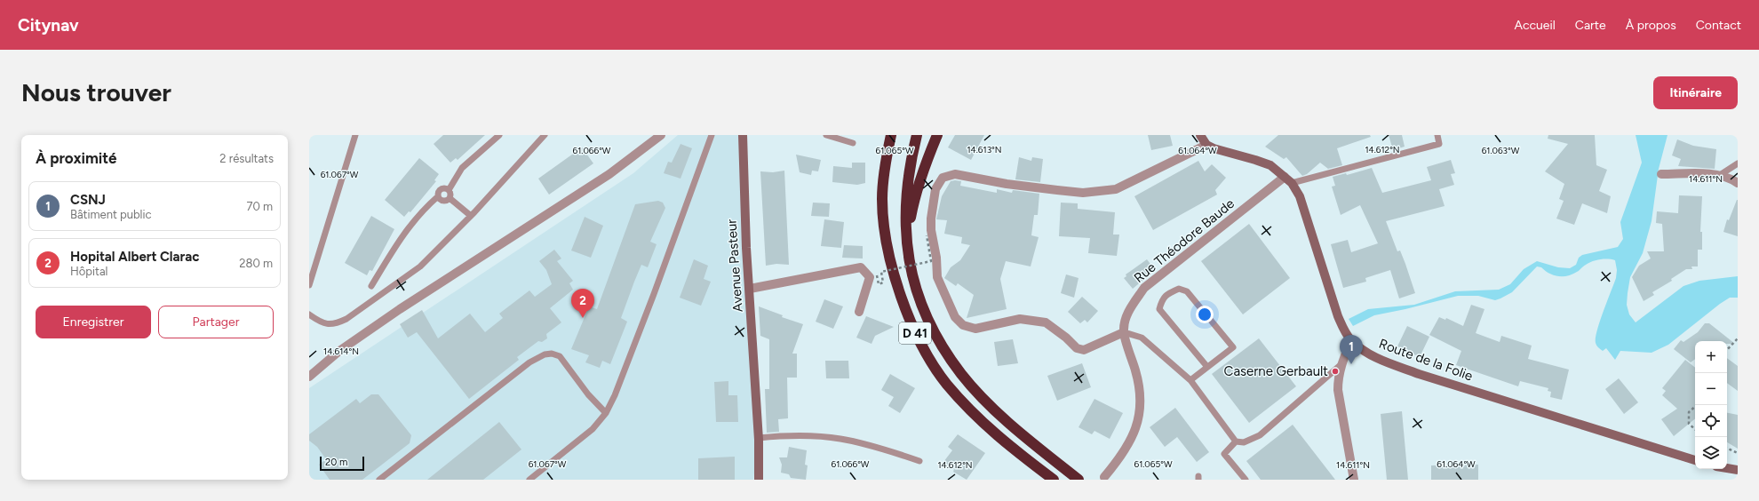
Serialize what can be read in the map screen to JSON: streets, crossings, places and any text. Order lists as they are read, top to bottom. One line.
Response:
{"streets":{"highway":["D 41"],"street":["Rue Théodore Baude","Avenue Pasteur","Route de la Folie"]},"crossings":[["Rue Théodore Baude","Route de la Folie"]],"places":["Caserne Gerbault"],"scale_bar":"20 m","page":{"header":"Citynav","nav":["Accueil","Carte","À propos","Contact"],"buttons":["Itinéraire",["Enregistrer","Partager"]],"title":"Nous trouver","heading":["À proximité","2 résultats"],"list":[{"mark":"1","name":"CSNJ","note":"Bâtiment public","value":"70 m"},{"mark":"2","name":"Hopital Albert Clarac","note":"Hôpital","value":"280 m"}],"pins":["2","1"],"map_buttons":["+","−"],"scale":"20 m"},"coordinates":["14.613°N","14.612°N","61.066°W","61.065°W","61.064°W","61.063°W","61.067°W","14.611°N","14.614°N"]}
